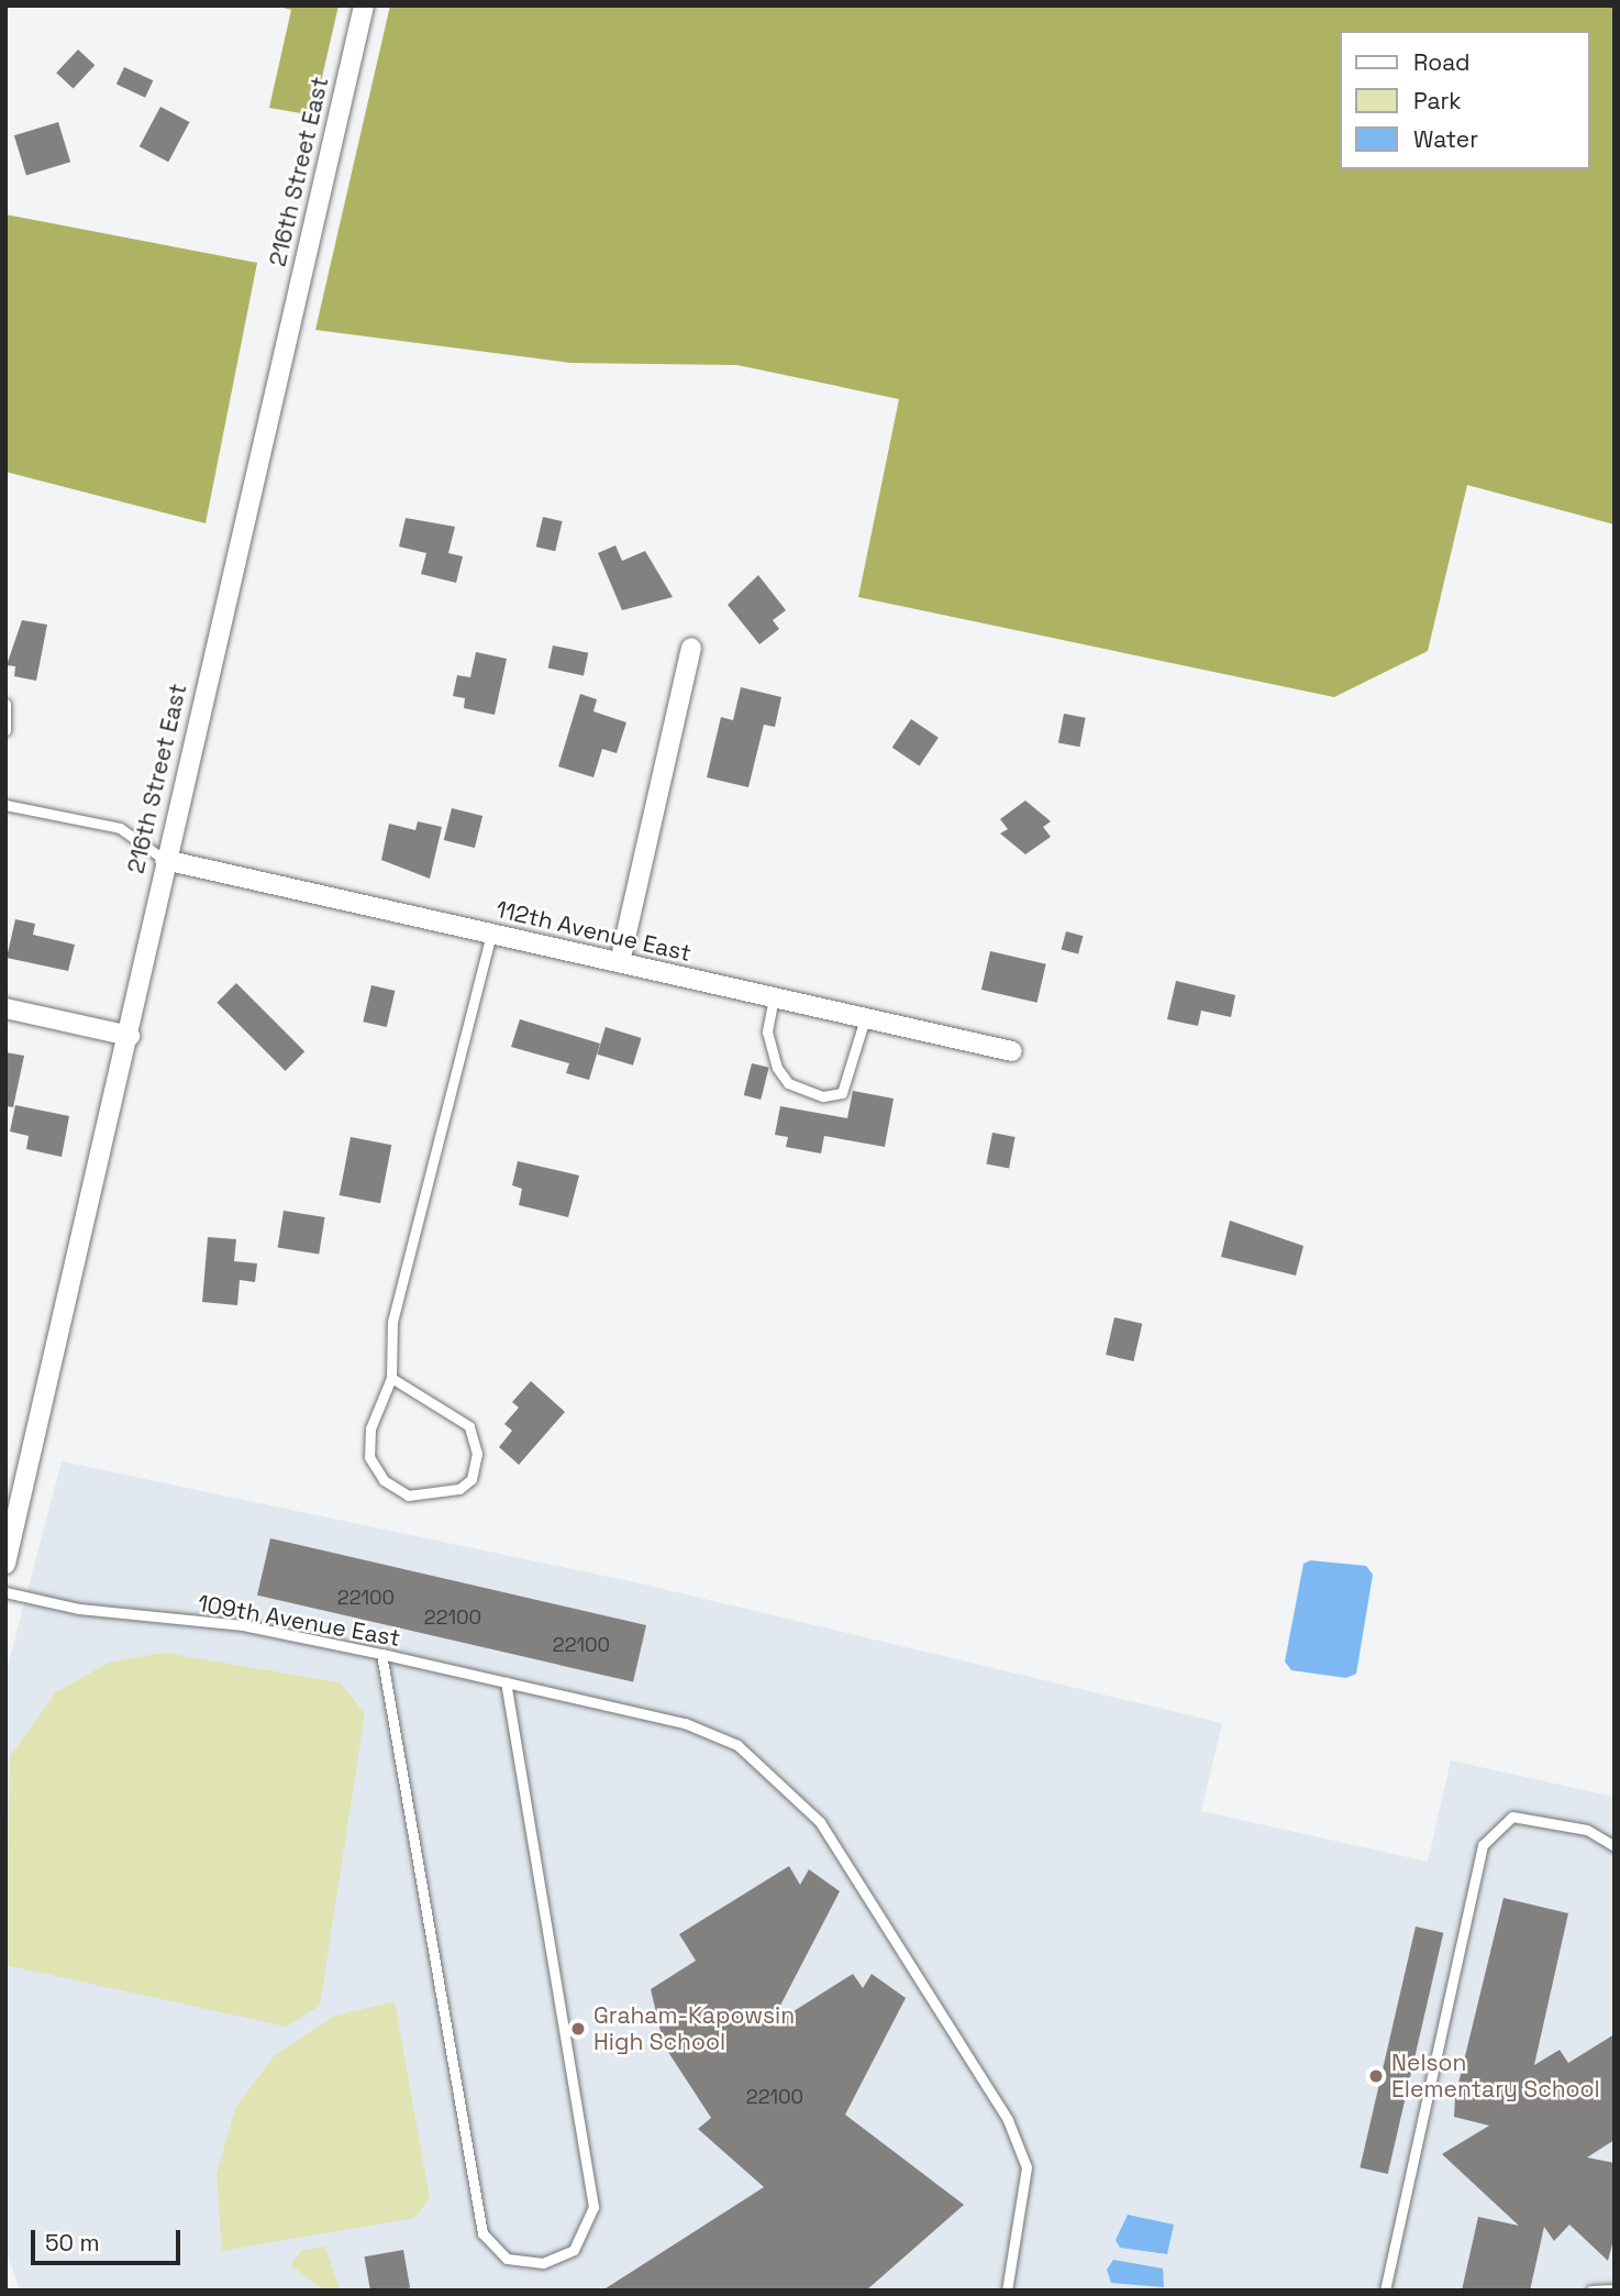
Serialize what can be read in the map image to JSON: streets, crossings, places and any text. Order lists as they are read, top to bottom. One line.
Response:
{"streets":{"street":["216th Street East","112th Avenue East"],"lane":["109th Avenue East"]},"crossings":[["216th Street East","112th Avenue East"]],"places":["Graham-Kapowsin High School","Nelson Elementary School"],"house_numbers":["22100","22100","22100","22100"],"legend":["Road","Park","Water"],"scale_bar":"50 m"}
